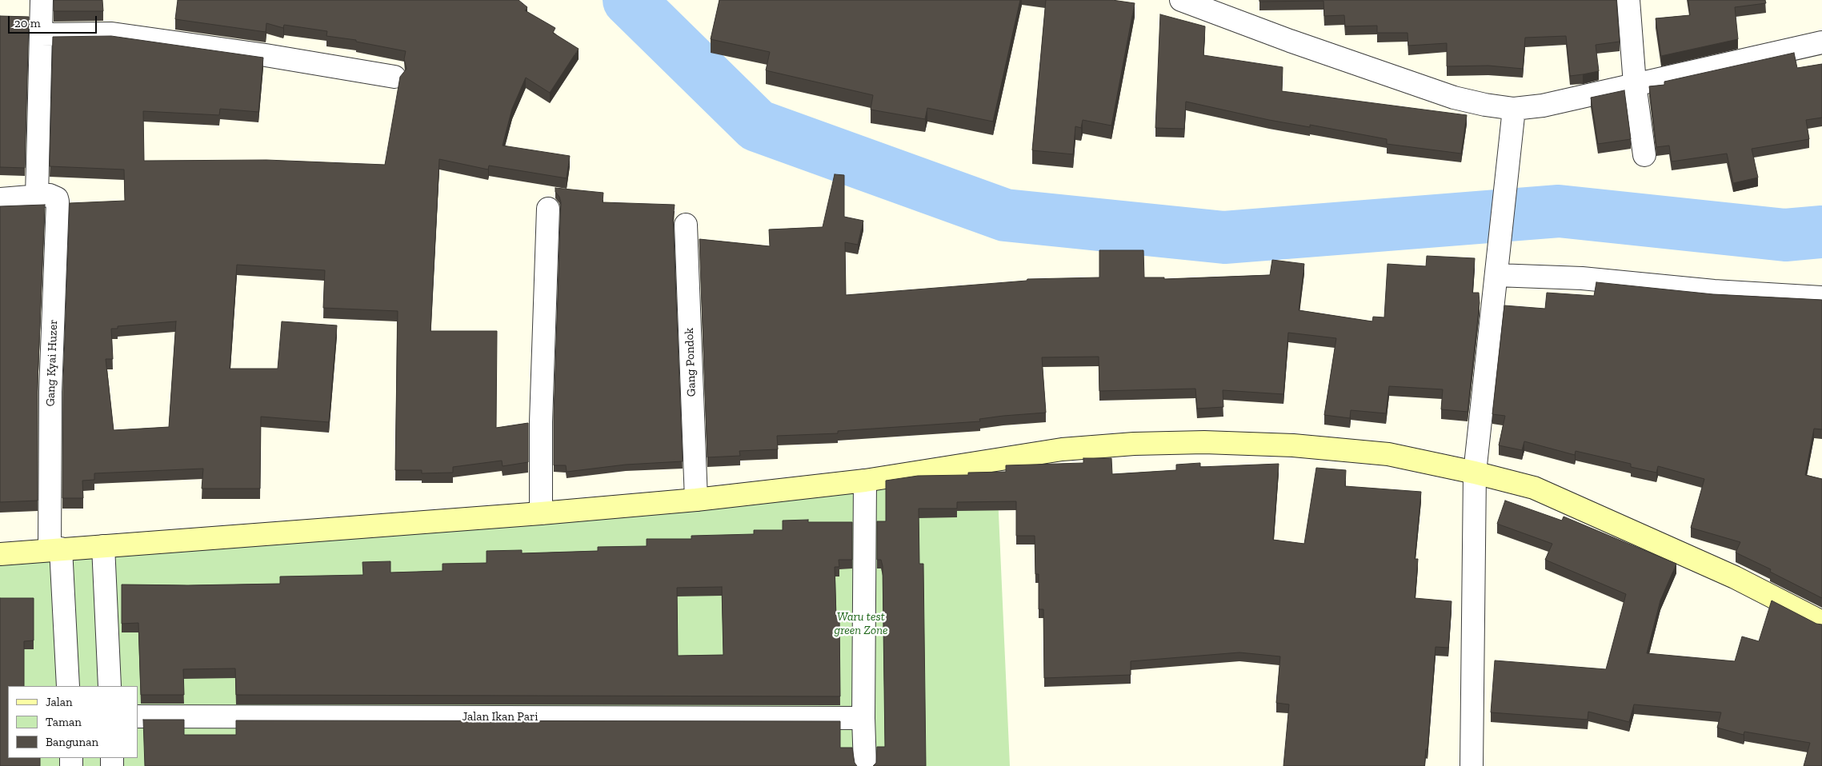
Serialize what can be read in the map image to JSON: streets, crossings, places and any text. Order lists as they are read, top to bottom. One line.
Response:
{"streets":{"street":["Gang Pondok","Gang Kyai Huzer","Jalan Ikan Pari"]},"parks":["Waru test green Zone"],"legend":["Jalan","Taman","Bangunan"],"scale_bar":"20 m"}
